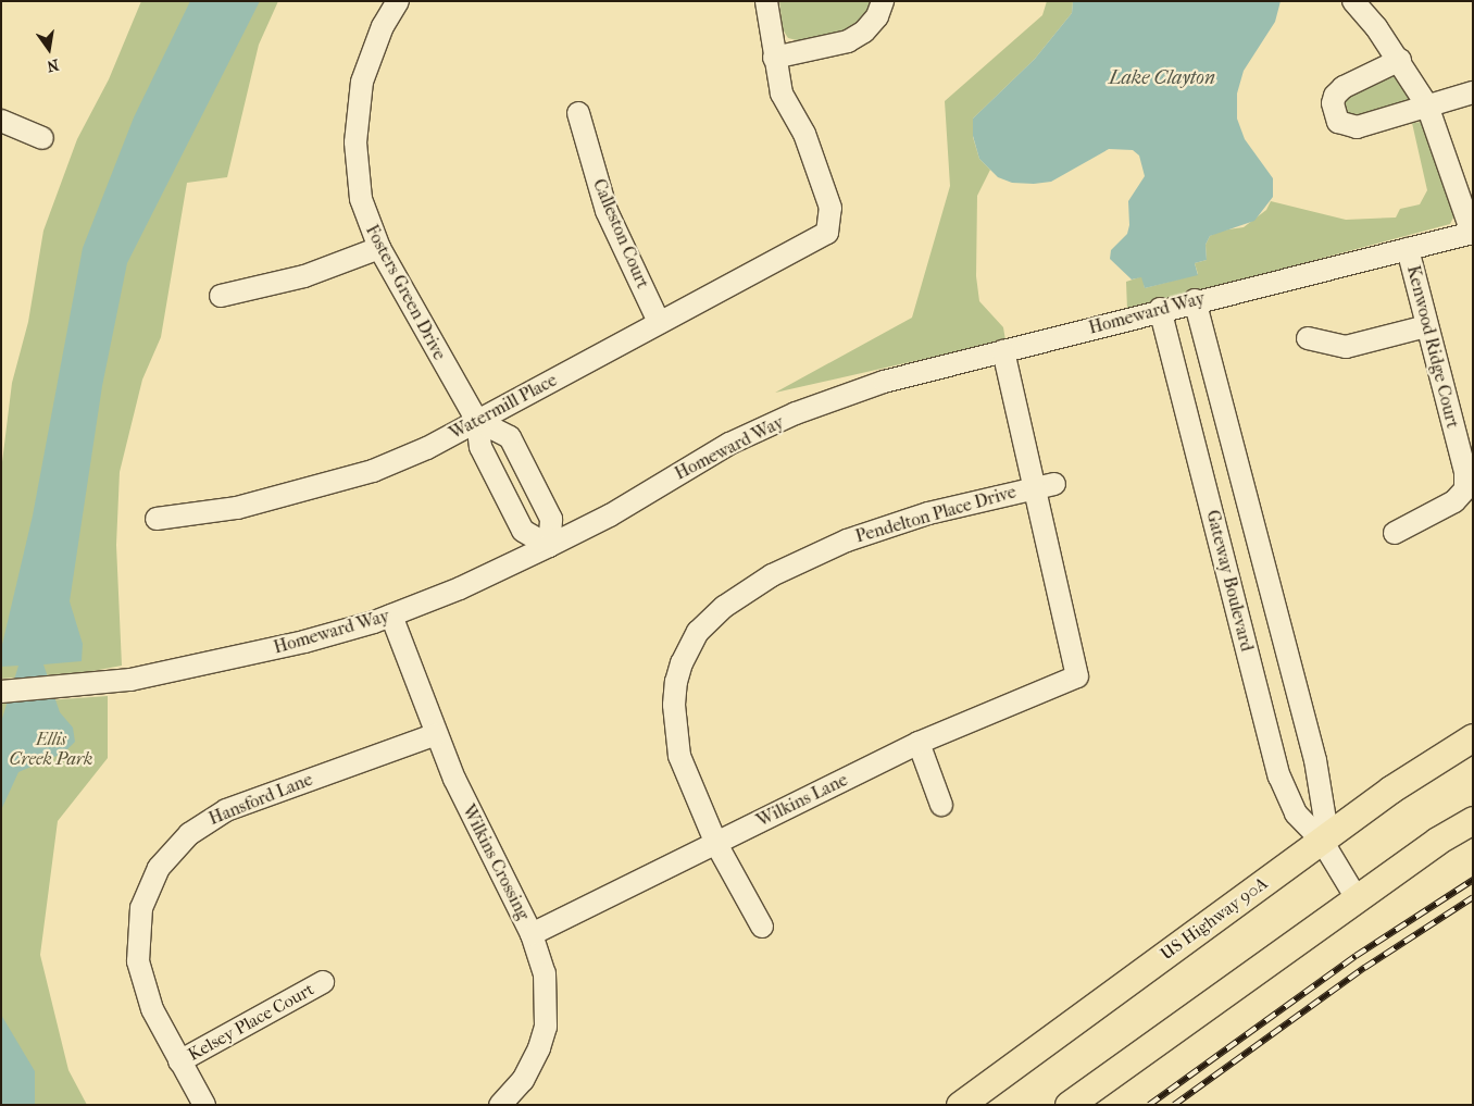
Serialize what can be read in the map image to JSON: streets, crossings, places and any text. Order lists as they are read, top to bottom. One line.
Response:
{"streets":{"main road":["US Highway 90A"],"street":["Calleston Court","Fosters Green Drive","Homeward Way","Kenwood Ridge Court","Watermill Place","Pendelton Place Drive","Gateway Boulevard","Hansford Lane","Wilkins Lane","Wilkins Crossing","Kelsey Place Court"]},"crossings":[["Calleston Court","Watermill Place"],["Fosters Green Drive","Homeward Way"],["Fosters Green Drive","Watermill Place"],["Homeward Way","Kenwood Ridge Court"],["Homeward Way","Gateway Boulevard"],["Homeward Way","Wilkins Crossing"],["Pendelton Place Drive","Wilkins Lane"],["Gateway Boulevard","US Highway 90A"],["Hansford Lane","Wilkins Crossing"],["Hansford Lane","Kelsey Place Court"],["Wilkins Lane","Wilkins Crossing"]],"water":["Lake Clayton"],"parks":["Ellis Creek Park"],"north":"bottom"}
